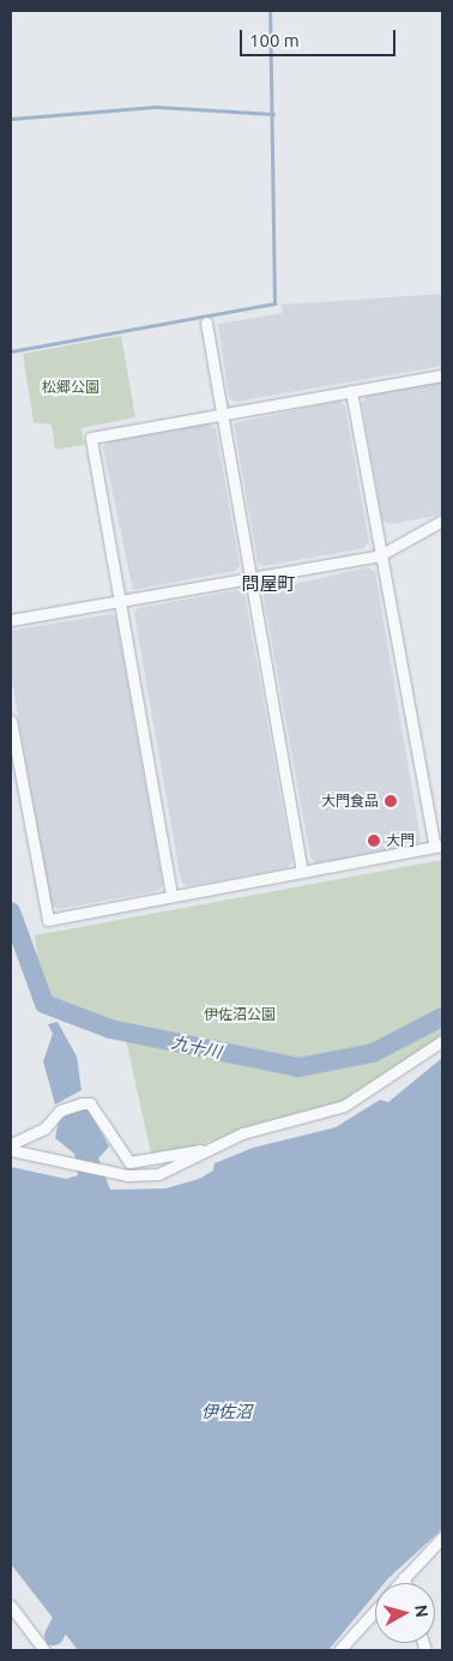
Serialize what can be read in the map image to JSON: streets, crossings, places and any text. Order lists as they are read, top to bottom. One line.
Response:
{"districts":["問屋町"],"water":["九十川","伊佐沼"],"parks":["松郷公園","伊佐沼公園"],"places":["大門食品","大門"],"scale_bar":"100 m","north":"right"}
